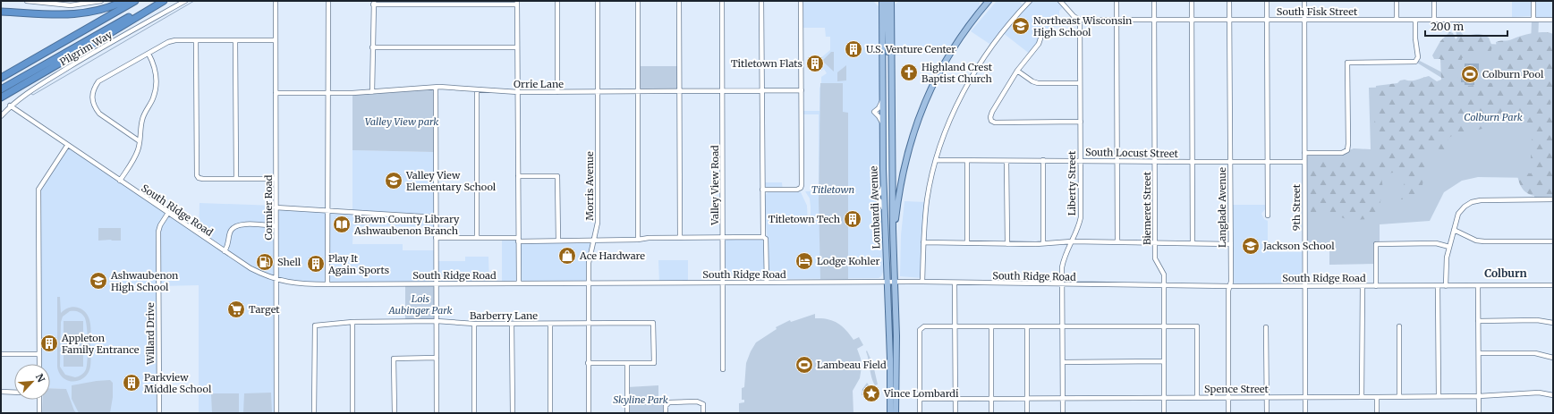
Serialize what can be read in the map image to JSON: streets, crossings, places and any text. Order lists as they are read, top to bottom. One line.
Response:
{"streets":{"main road":["Lombardi Avenue"],"street":["South Fisk Street","Pilgrim Way","Orrie Lane","South Locust Street","Liberty Street","Valley View Road","Morris Avenue","Cormier Road","Langlade Avenue","9th Street","Biemeret Street","South Ridge Road","Barberry Lane","Willard Drive","Spence Street"]},"crossings":[["South Fisk Street","Liberty Street"],["South Fisk Street","Langlade Avenue"],["South Fisk Street","9th Street"],["South Fisk Street","Biemeret Street"],["Pilgrim Way","South Ridge Road"],["Orrie Lane","Valley View Road"],["Orrie Lane","Morris Avenue"],["Orrie Lane","Cormier Road"],["South Locust Street","Liberty Street"],["South Locust Street","Langlade Avenue"],["South Locust Street","9th Street"],["South Locust Street","Biemeret Street"],["Liberty Street","South Ridge Road"],["Liberty Street","Spence Street"],["Valley View Road","South Ridge Road"],["Morris Avenue","South Ridge Road"],["Morris Avenue","Barberry Lane"],["Cormier Road","South Ridge Road"],["Lombardi Avenue","South Ridge Road"],["Langlade Avenue","South Ridge Road"],["Langlade Avenue","Spence Street"],["9th Street","South Ridge Road"],["9th Street","Spence Street"],["Biemeret Street","South Ridge Road"],["Biemeret Street","Spence Street"],["South Ridge Road","Willard Drive"]],"districts":["Colburn"],"parks":["Colburn Park","Valley View park","Titletown","Lois Aubinger Park","Skyline Park"],"places":{"school or university":["Northeast Wisconsin High School","Valley View Elementary School","Jackson School","Ashwaubenon High School"],"building":["U.S. Venture Center","Titletown Flats","Titletown Tech","Play It Again Sports","Appleton Family Entrance","Parkview Middle School"],"church":["Highland Crest Baptist Church"],"sports":["Colburn Pool","Lambeau Field"],"library":["Brown County Library Ashwaubenon Branch"],"shop":["Ace Hardware"],"hotel":["Lodge Kohler"],"fuel station":["Shell"],"supermarket":["Target"],"place":["Vince Lombardi"]},"scale_bar":"200 m","north":"top right"}
